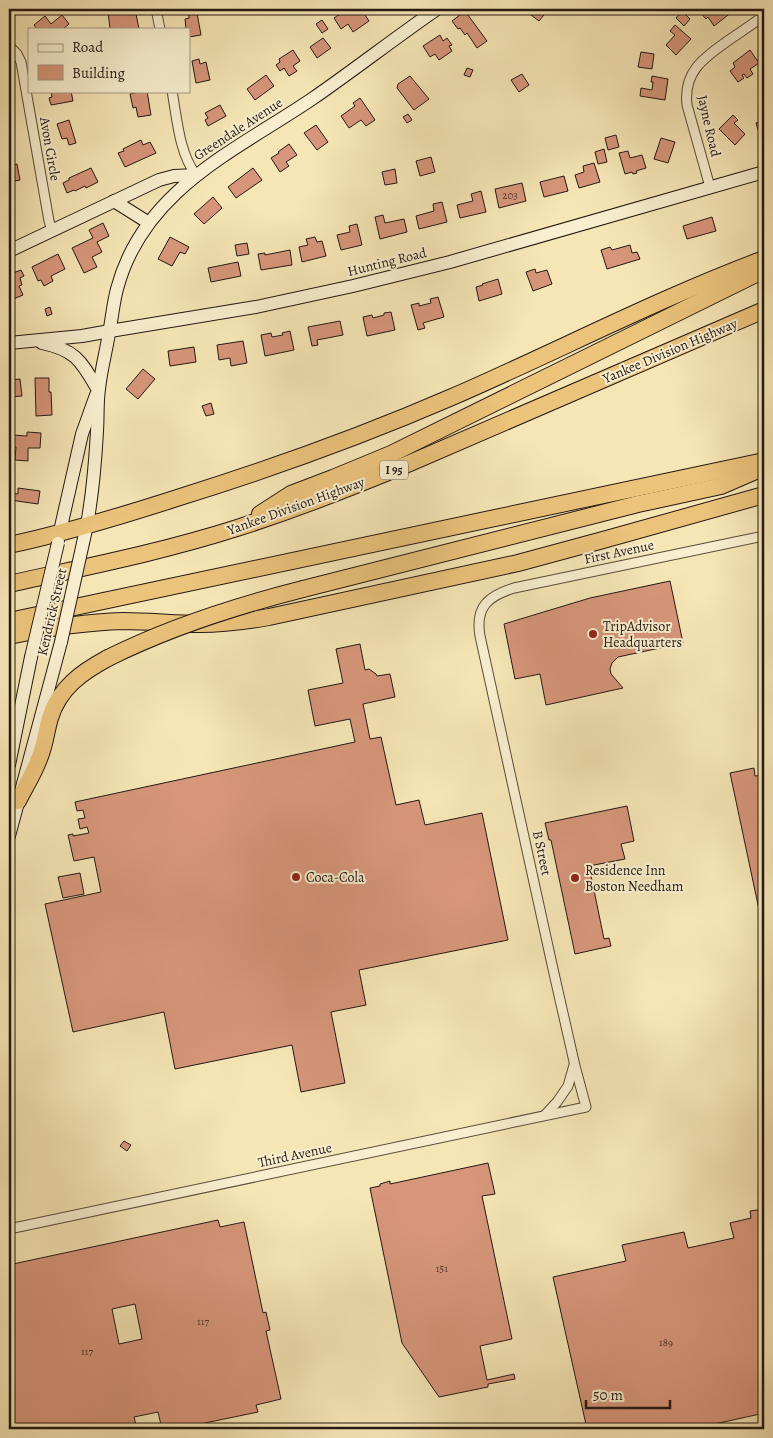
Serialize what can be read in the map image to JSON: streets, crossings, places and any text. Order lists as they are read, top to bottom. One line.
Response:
{"streets":{"highway":["Yankee Division Highway","I 95"],"main road":["Greendale Avenue","Hunting Road","Kendrick Street"],"street":["Jayne Road","Avon Circle","First Avenue","B Street","Third Avenue"]},"crossings":[["Jayne Road","Hunting Road"],["Greendale Avenue","Avon Circle"],["Greendale Avenue","Kendrick Street"],["Hunting Road","Kendrick Street"],["First Avenue","B Street"],["B Street","Third Avenue"]],"places":["TripAdvisor Headquarters","Coca-Cola","Residence Inn Boston Needham"],"house_numbers":["203","151","117","189","117"],"legend":["Road","Building"],"scale_bar":"50 m"}
